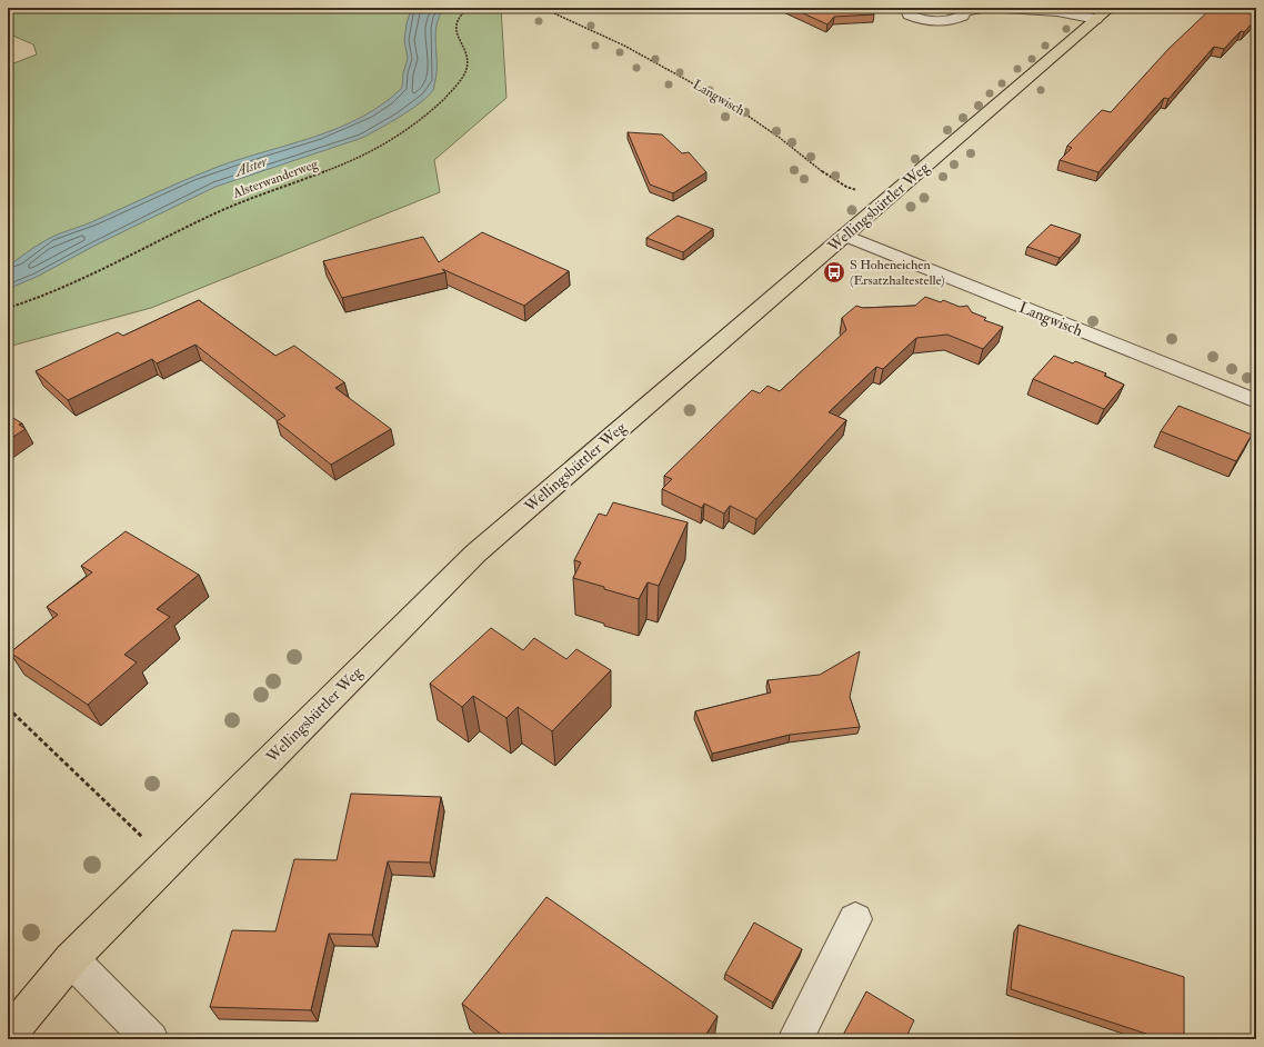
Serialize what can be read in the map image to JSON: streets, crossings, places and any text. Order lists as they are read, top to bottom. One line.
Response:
{"streets":{"main road":["Wellingsbüttler Weg"],"street":["Langwisch"],"path":["Alsterwanderweg"]},"crossings":[["Langwisch","Wellingsbüttler Weg"]],"water":["Alster"],"places":{"bus stop":["S Hoheneichen (Ersatzhaltestelle)"]}}
